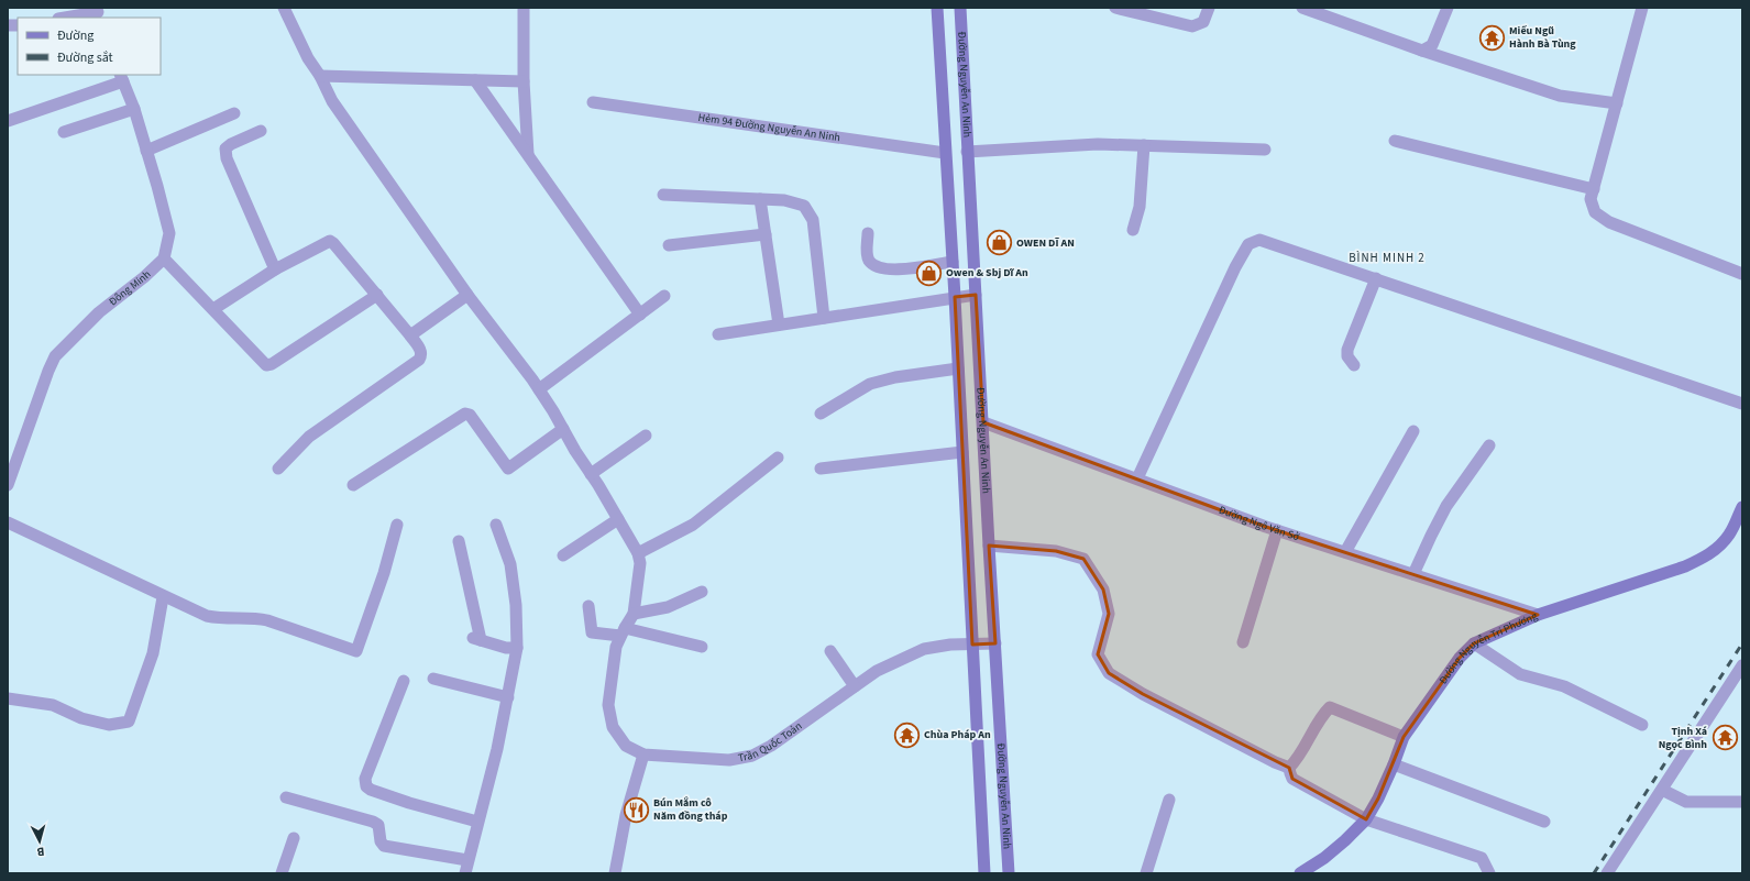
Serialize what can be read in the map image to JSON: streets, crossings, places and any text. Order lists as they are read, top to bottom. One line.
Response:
{"streets":{"main road":["Đường Nguyễn An Ninh","Đường Nguyễn Tri Phương"],"street":["Hẻm 94 Đường Nguyễn An Ninh","Đông Minh","Đường Ngô Văn Sở","Trần Quốc Toản"]},"crossings":[["Đường Nguyễn An Ninh","Hẻm 94 Đường Nguyễn An Ninh"],["Đường Nguyễn An Ninh","Đường Ngô Văn Sở"],["Đường Nguyễn An Ninh","Trần Quốc Toản"],["Đường Ngô Văn Sở","Đường Nguyễn Tri Phương"]],"districts":["BÌNH MINH 2"],"places":{"temple":["Miếu Ngũ Hành Bà Tùng","Chùa Pháp An","Tịnh Xá Ngọc Bình"],"shop":["OWEN DĨ AN","Owen & Sbj Dĩ An"],"restaurant":["Bún Mắm cô Năm đồng tháp"]},"legend":["Đường","Đường sắt"],"north":"bottom"}
